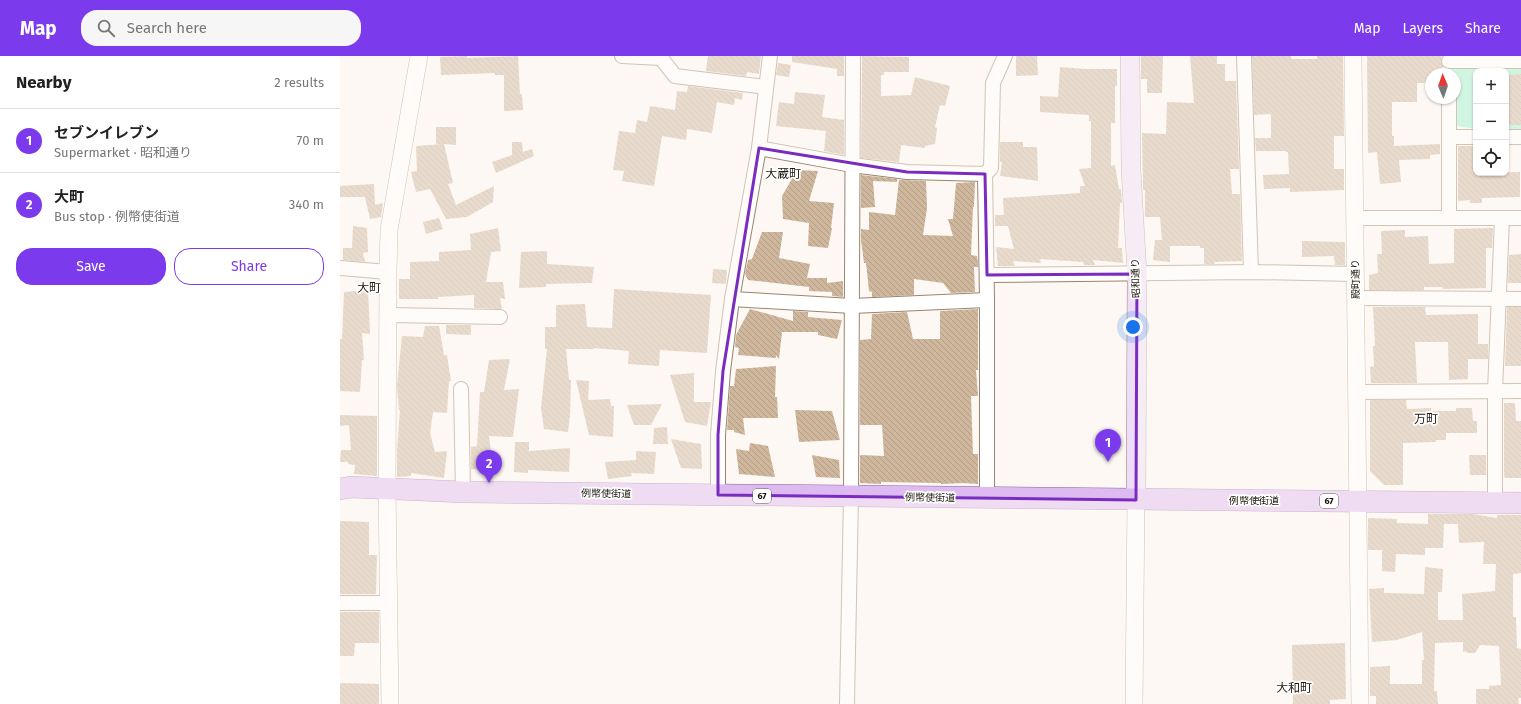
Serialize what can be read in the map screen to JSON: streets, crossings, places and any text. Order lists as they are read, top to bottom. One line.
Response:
{"streets":{"main road":["昭和通り","例幣使街道","67"],"street":["殿町通り"]},"crossings":[["昭和通り","例幣使街道"],["殿町通り","例幣使街道"]],"districts":["大蔵町","大町","万町","大和町"],"north":"top","page":{"header":"Map","search":"Search here","nav":["Map","Layers","Share"],"heading":["Nearby","2 results"],"map_buttons":["+","−"],"list":[{"mark":"1","name":"セブンイレブン","note":"Supermarket · 昭和通り","value":"70 m"},{"mark":"2","name":"大町","note":"Bus stop · 例幣使街道","value":"340 m"}],"buttons":["Save","Share"],"pins":["1","2"]}}
